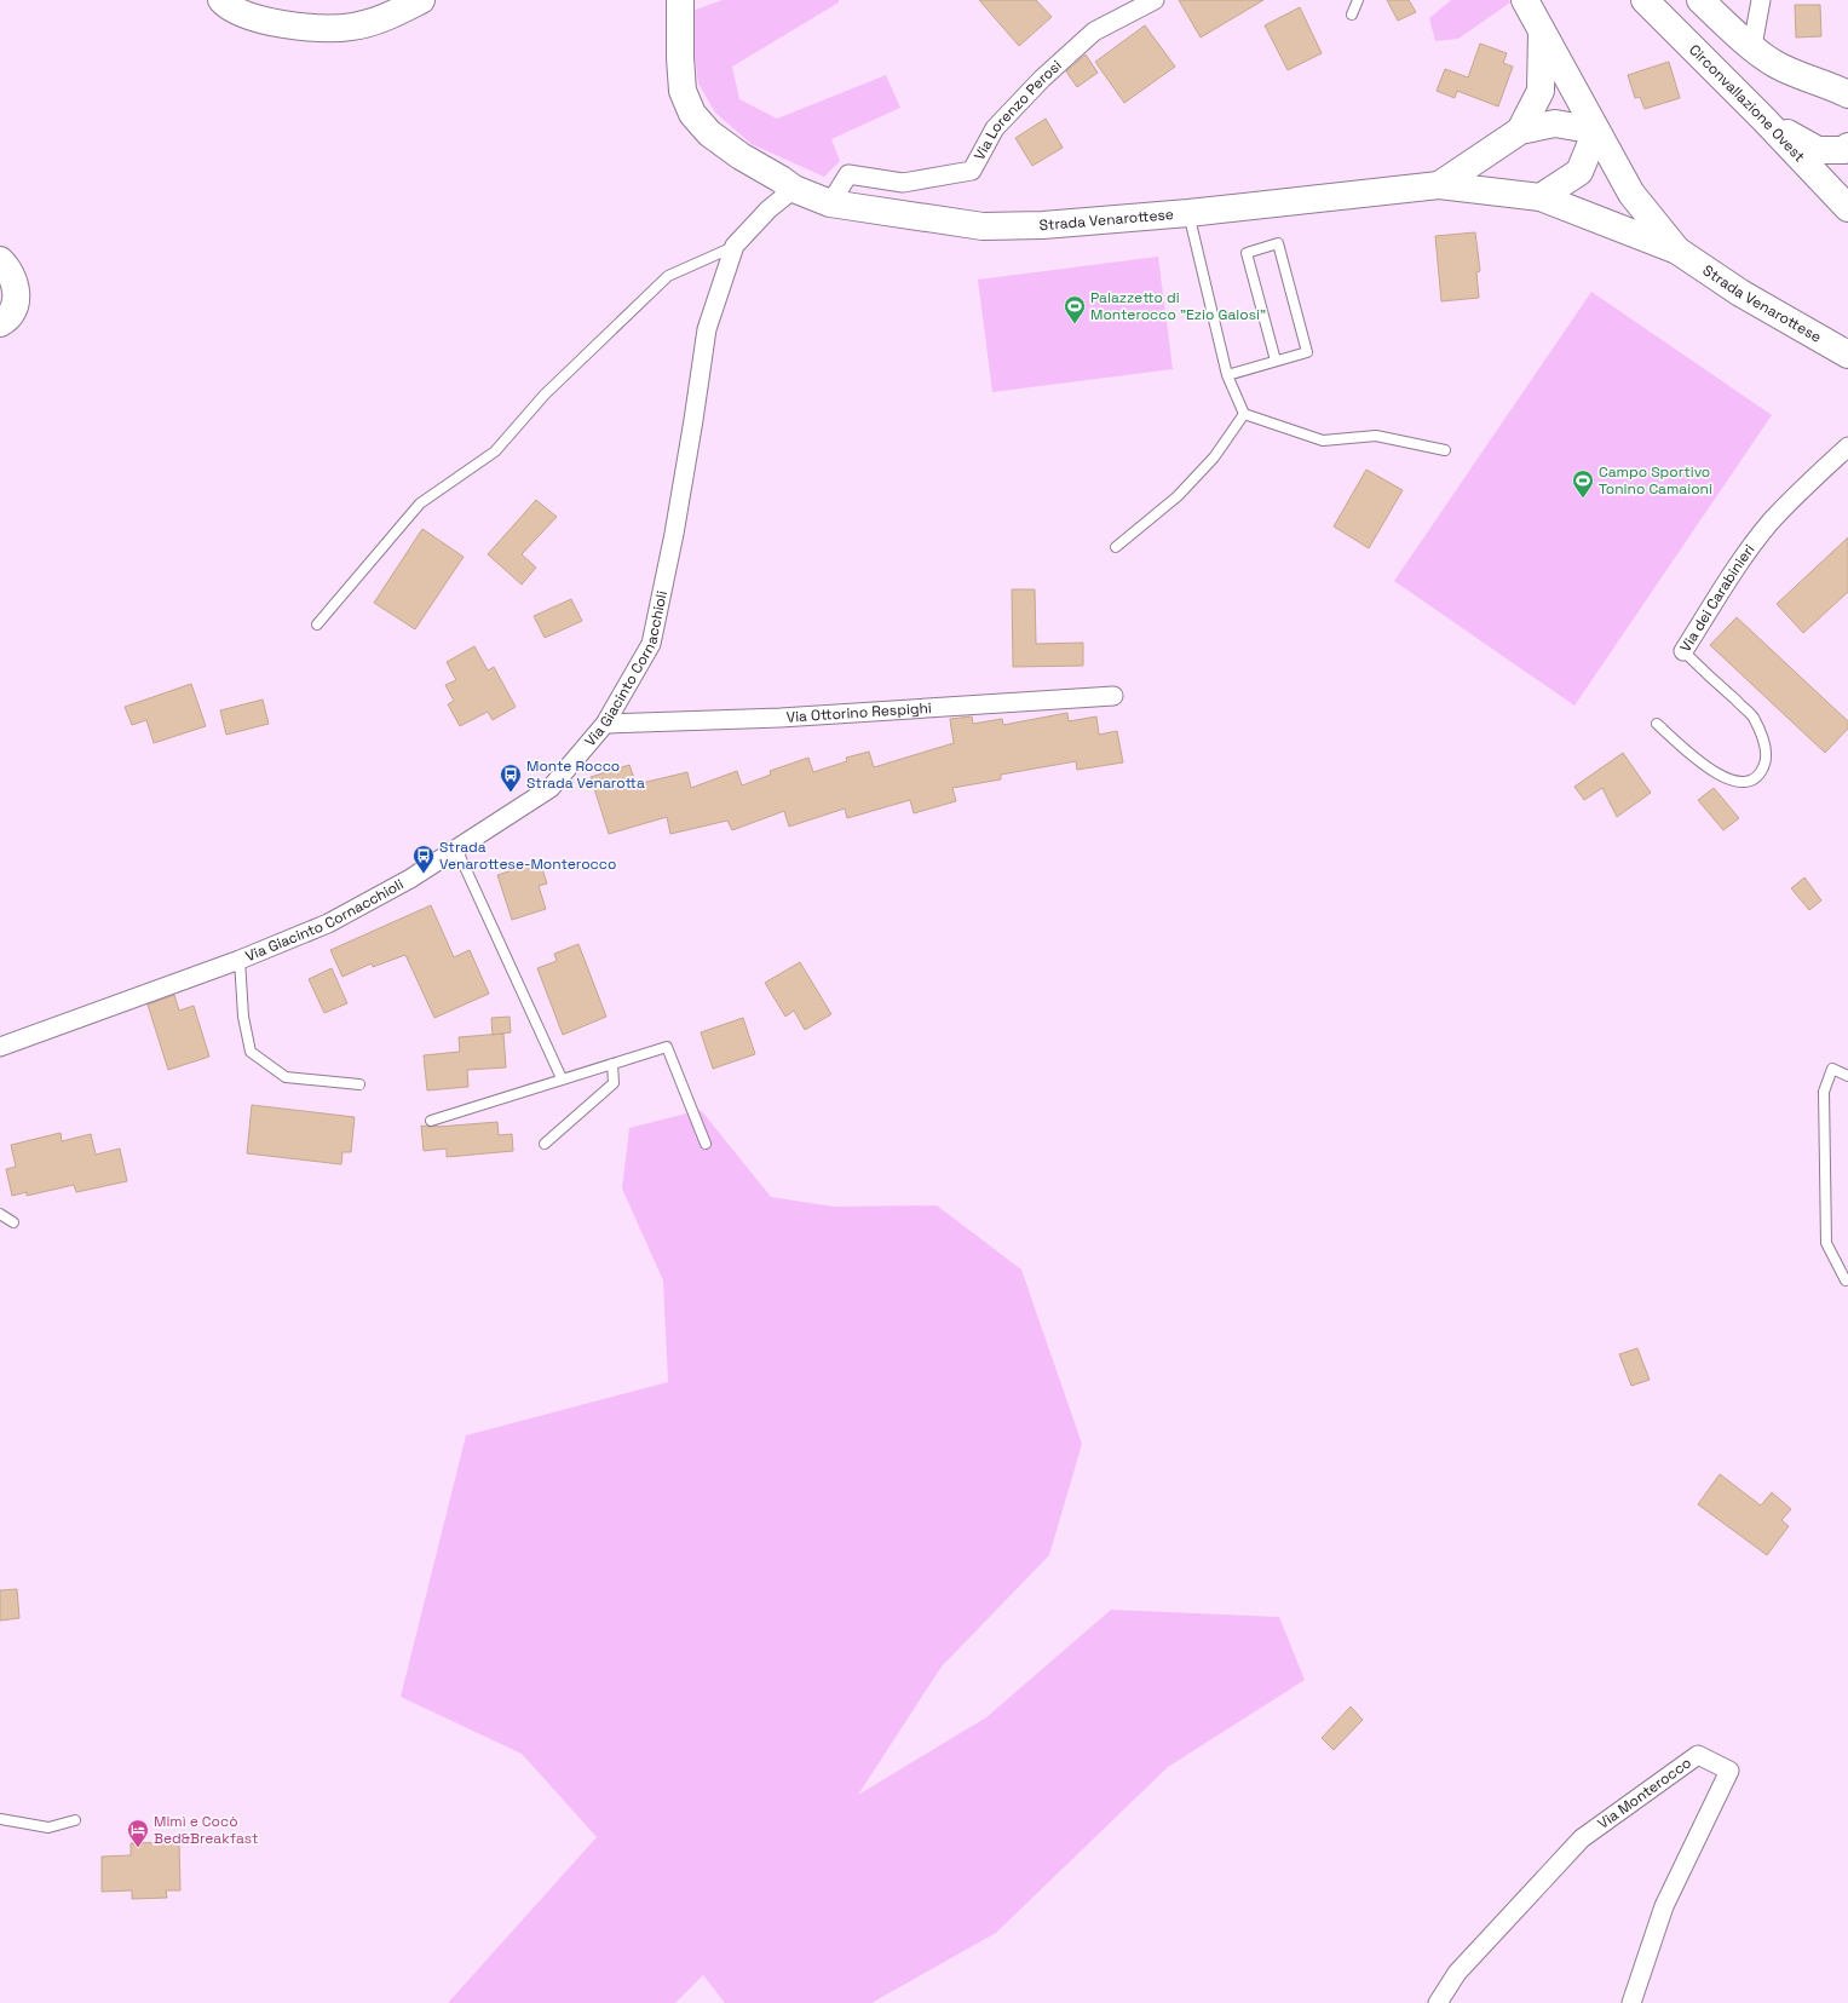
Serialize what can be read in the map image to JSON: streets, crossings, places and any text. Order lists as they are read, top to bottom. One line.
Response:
{"streets":{"main road":["Circonvallazione Ovest","Strada Venarottese"],"street":["Via Lorenzo Perosi","Via dei Carabinieri","Via Giacinto Cornacchioli","Via Ottorino Respighi","Via Monterocco"]},"crossings":[["Via Lorenzo Perosi","Strada Venarottese"],["Strada Venarottese","Via Giacinto Cornacchioli"],["Via Giacinto Cornacchioli","Via Ottorino Respighi"]],"places":{"sports":["Palazzetto di Monterocco \"Ezio Galosi\"","Campo Sportivo Tonino Camaioni"],"bus stop":["Monte Rocco Strada Venarotta","Strada Venarottese-Monterocco"],"hotel":["Mimì e Cocò Bed&Breakfast"]}}
